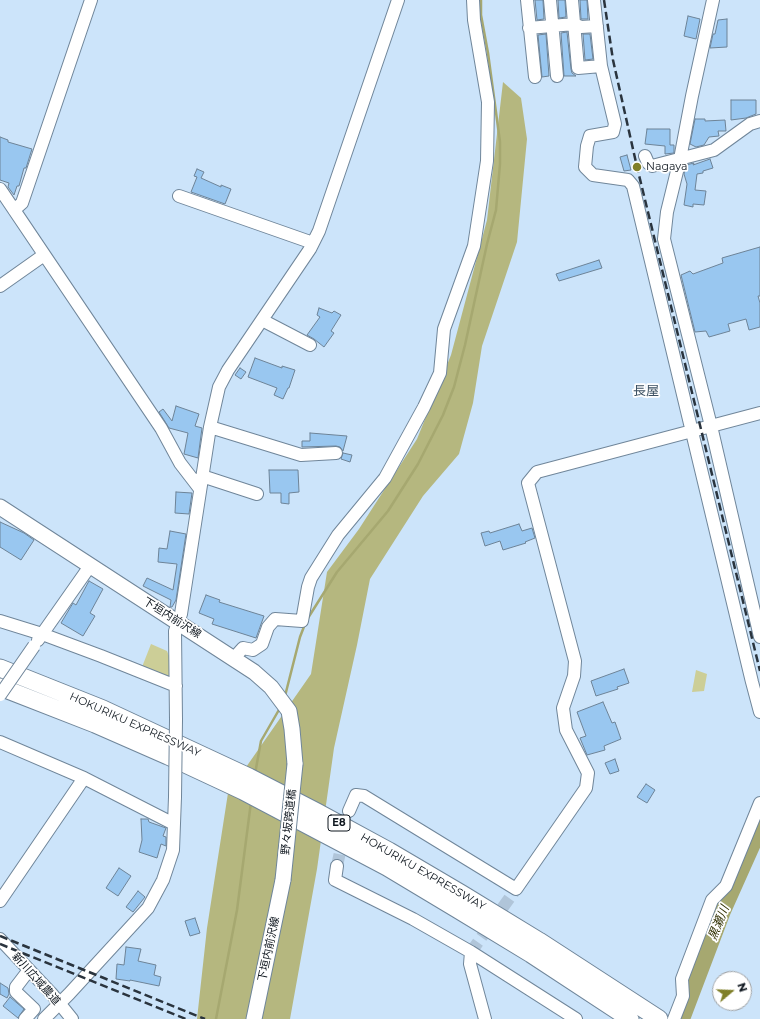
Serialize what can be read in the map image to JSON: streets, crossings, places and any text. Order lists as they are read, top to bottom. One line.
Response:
{"streets":{"highway":["HOKURIKU EXPRESSWAY","E8"],"main road":["下垣内前沢線","野々坂跨道橋"],"street":["新川広域農道"]},"crossings":[["下垣内前沢線","野々坂跨道橋"]],"districts":["長屋"],"water":["黒瀬川"],"places":["Nagaya"],"north":"right"}
